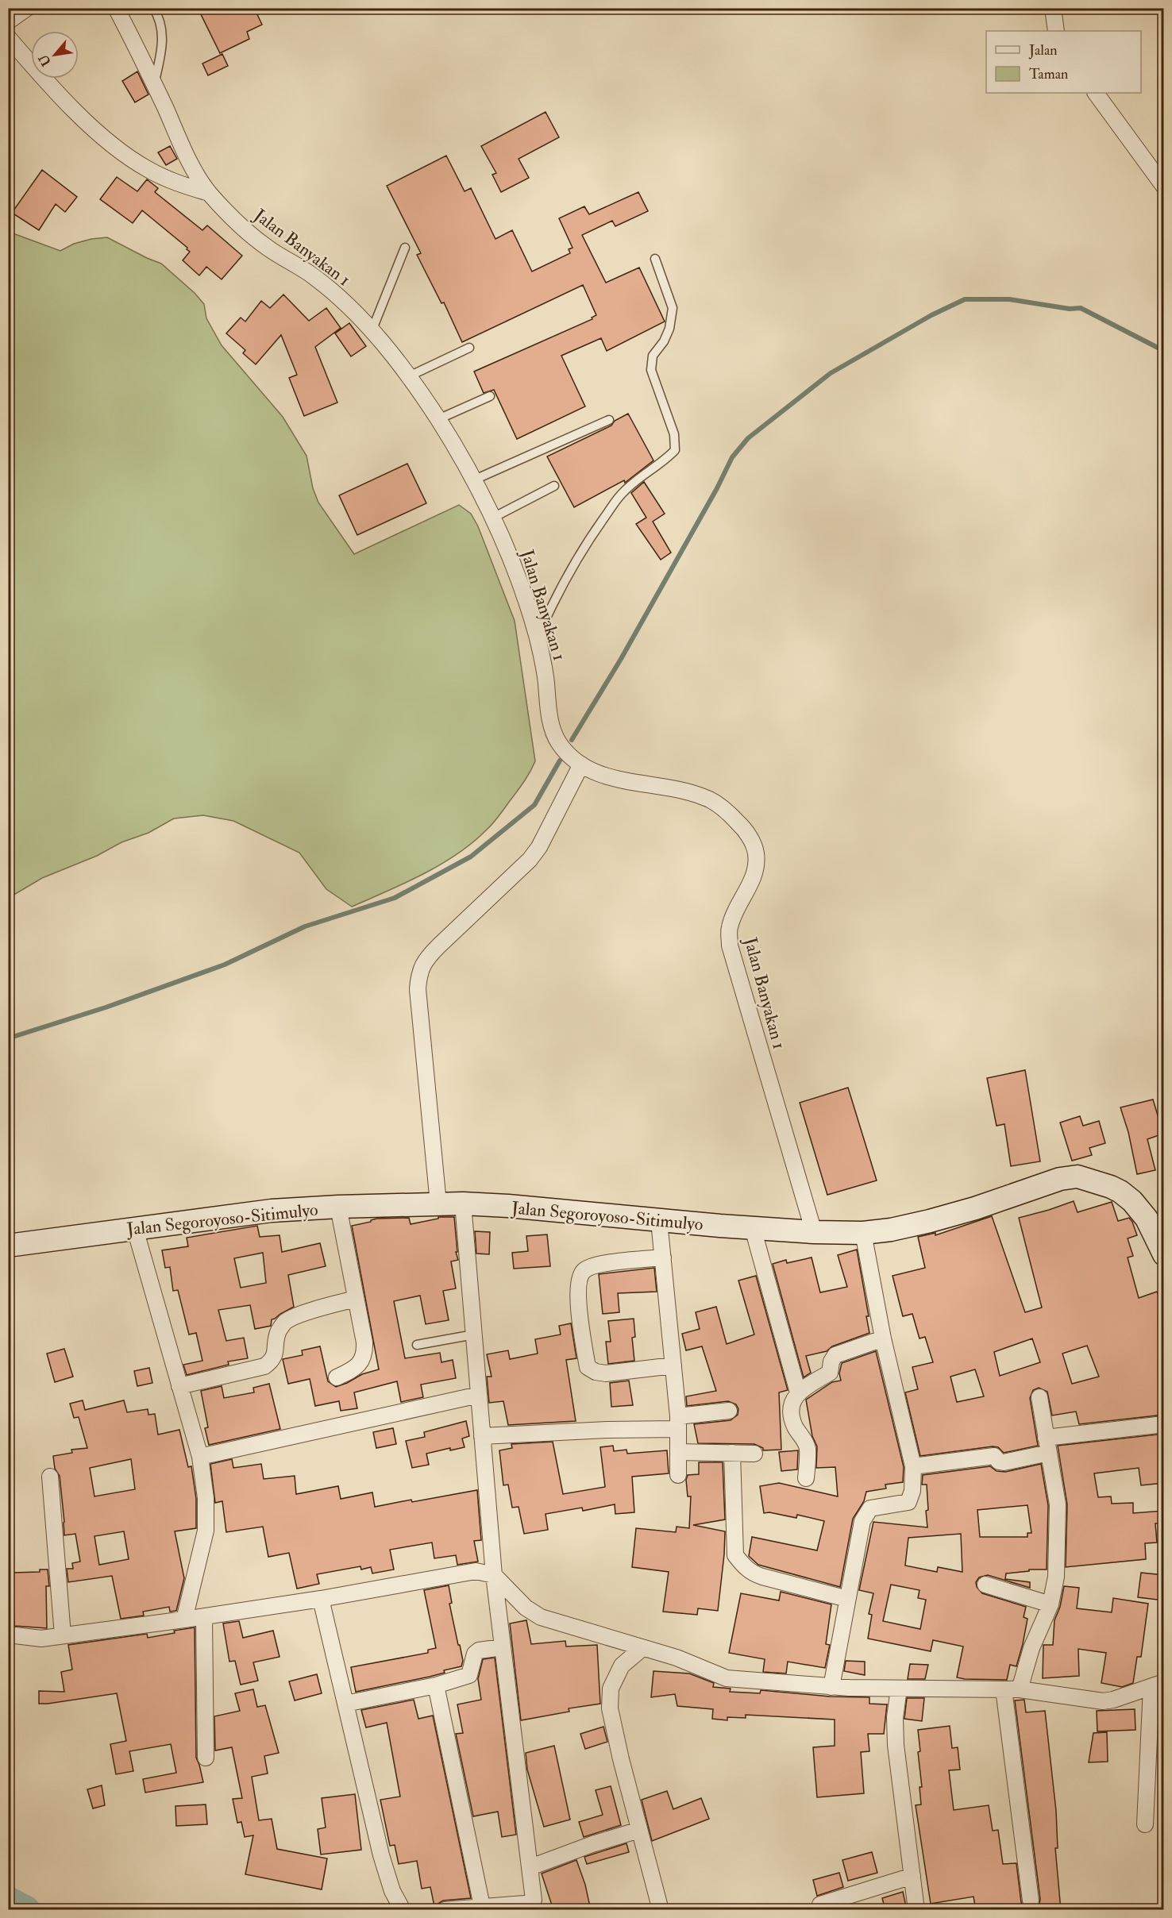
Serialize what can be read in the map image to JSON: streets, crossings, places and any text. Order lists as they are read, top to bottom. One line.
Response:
{"streets":{"main road":["Jalan Segoroyoso-Sitimulyo"],"street":["Jalan Banyakan 1"]},"crossings":[["Jalan Banyakan 1","Jalan Segoroyoso-Sitimulyo"]],"legend":["Jalan","Taman"],"north":"bottom left"}
